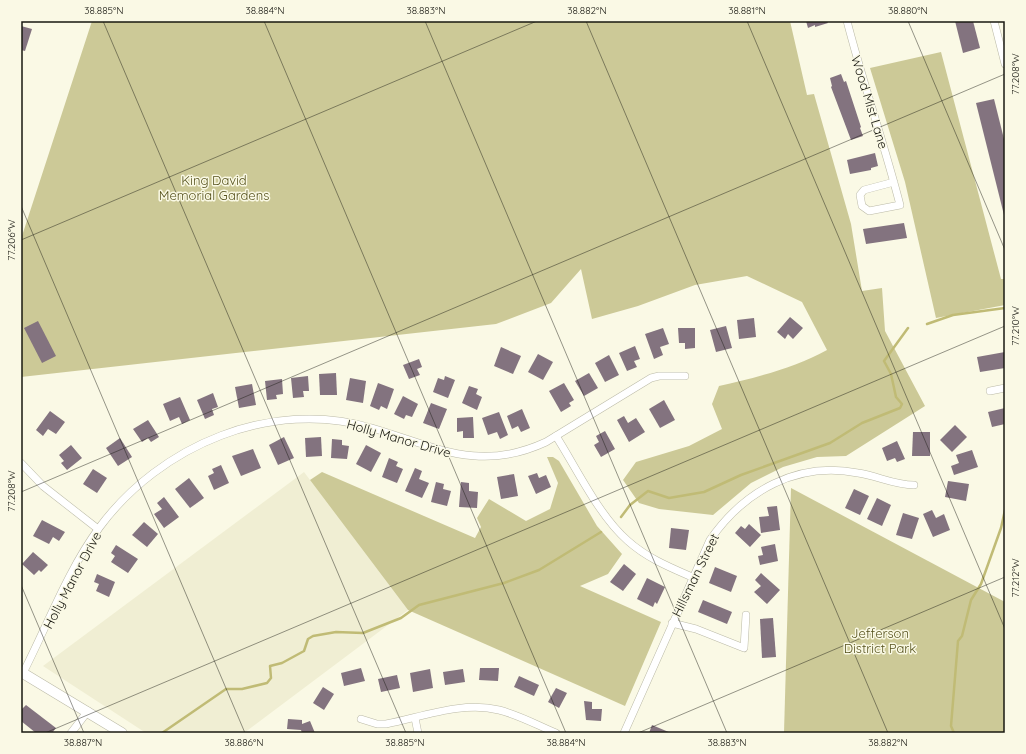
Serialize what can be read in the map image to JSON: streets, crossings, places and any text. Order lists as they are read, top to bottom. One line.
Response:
{"streets":{"street":["Wood Mist Lane","Holly Manor Drive","Hillsman Street"]},"parks":["King David Memorial Gardens","Jefferson District Park"],"coordinates":["38.885°N","38.884°N","38.883°N","38.882°N","38.881°N","38.880°N","77.208°W","77.206°W","77.210°W","77.212°W","38.887°N","38.886°N"]}
